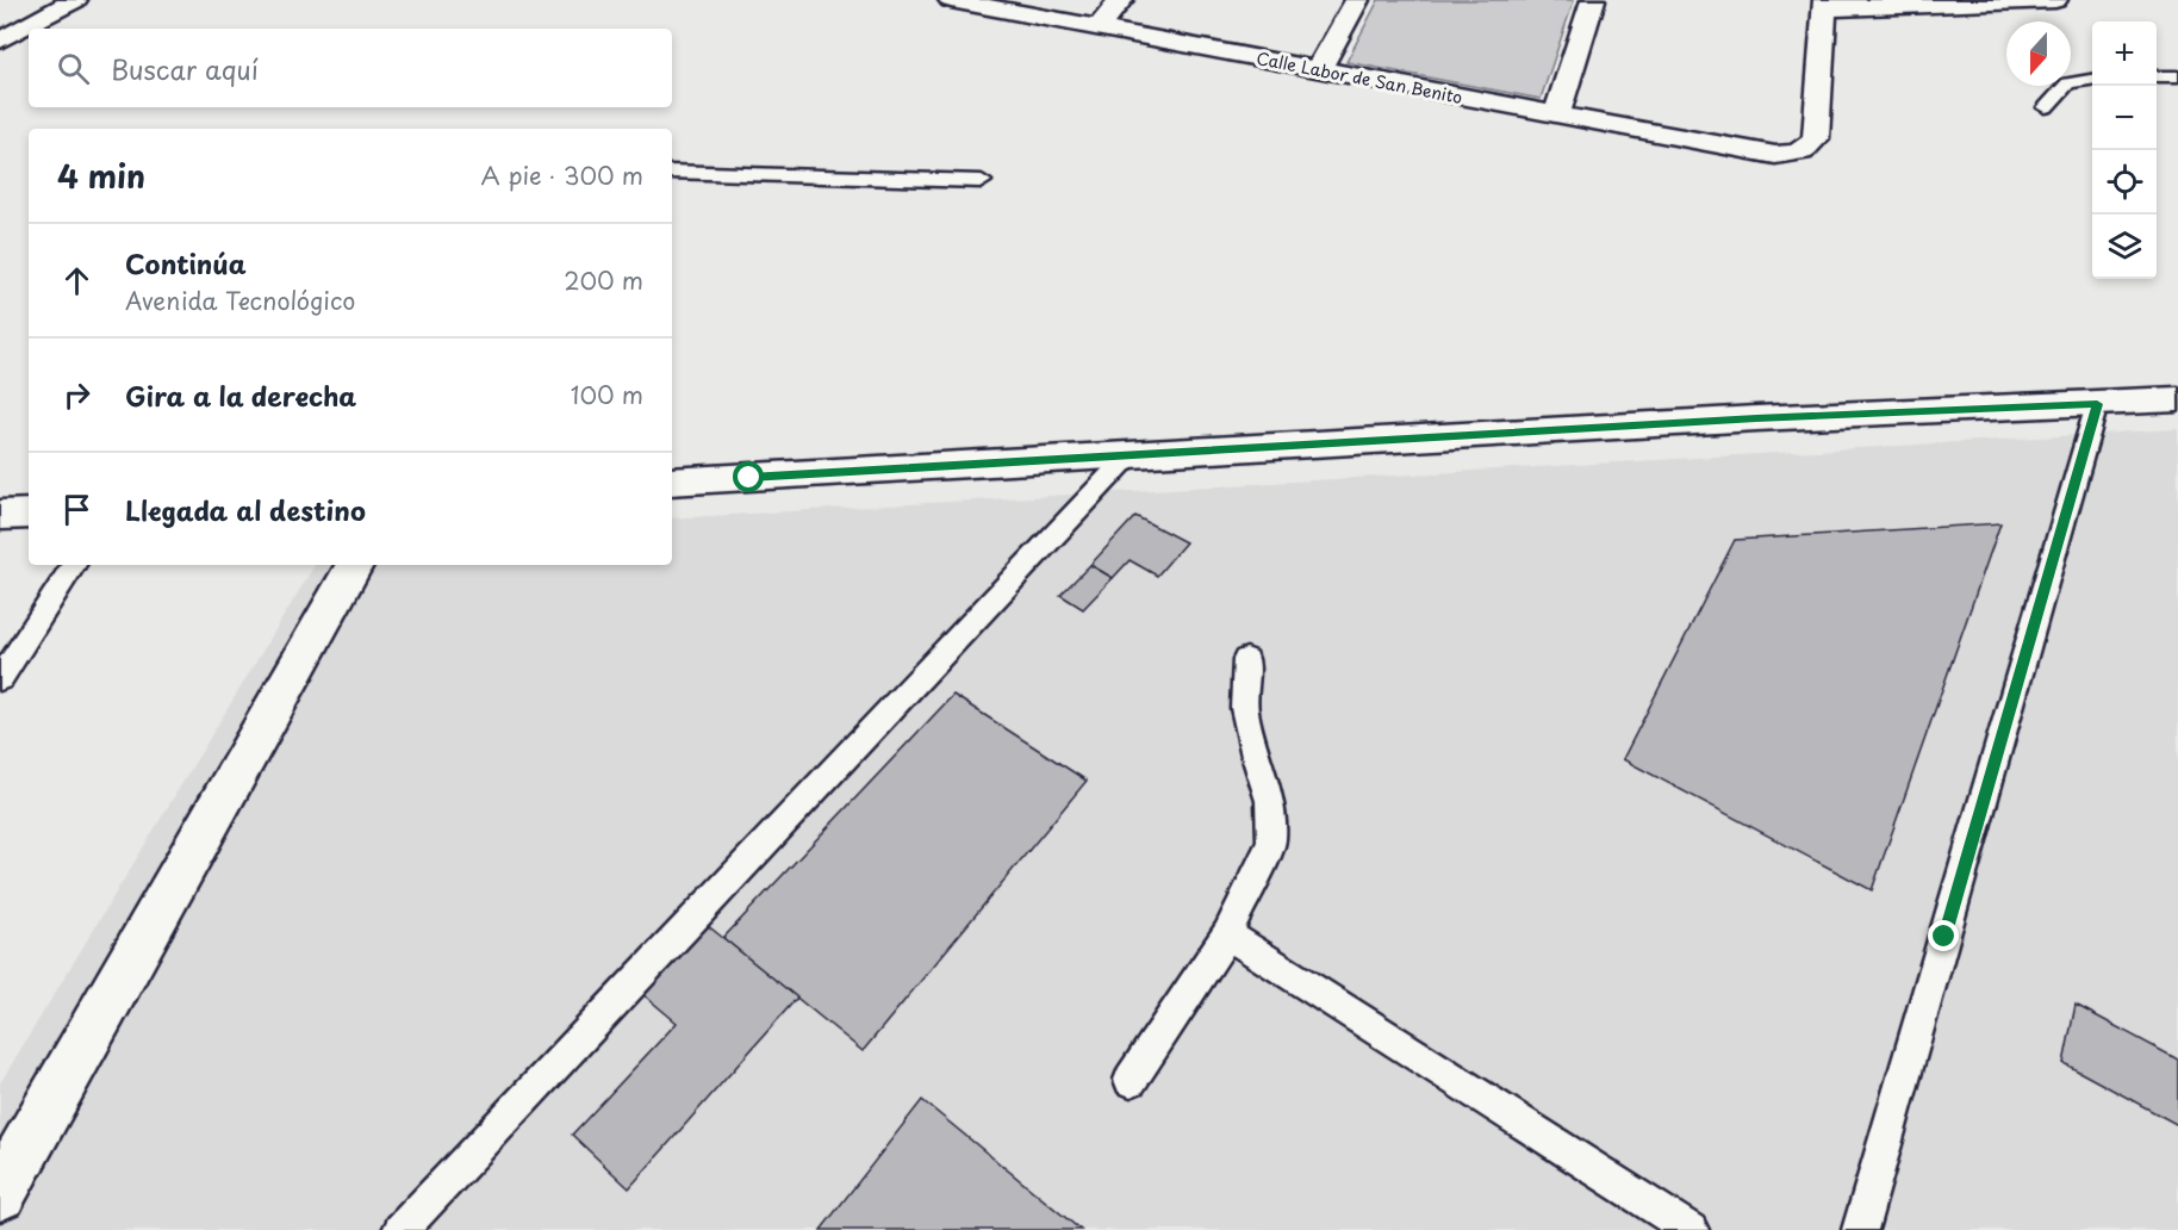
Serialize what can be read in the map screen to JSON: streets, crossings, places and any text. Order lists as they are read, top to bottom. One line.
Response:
{"streets":{"street":["Calle Labor de San Benito"]},"north":"bottom","page":{"map_buttons":["+","−"],"search":"Buscar aquí","heading":["4 min","A pie · 300 m"],"list":[["Continúa","Avenida Tecnológico","200 m"],["Gira a la derecha","100 m"],"Llegada al destino"]}}
